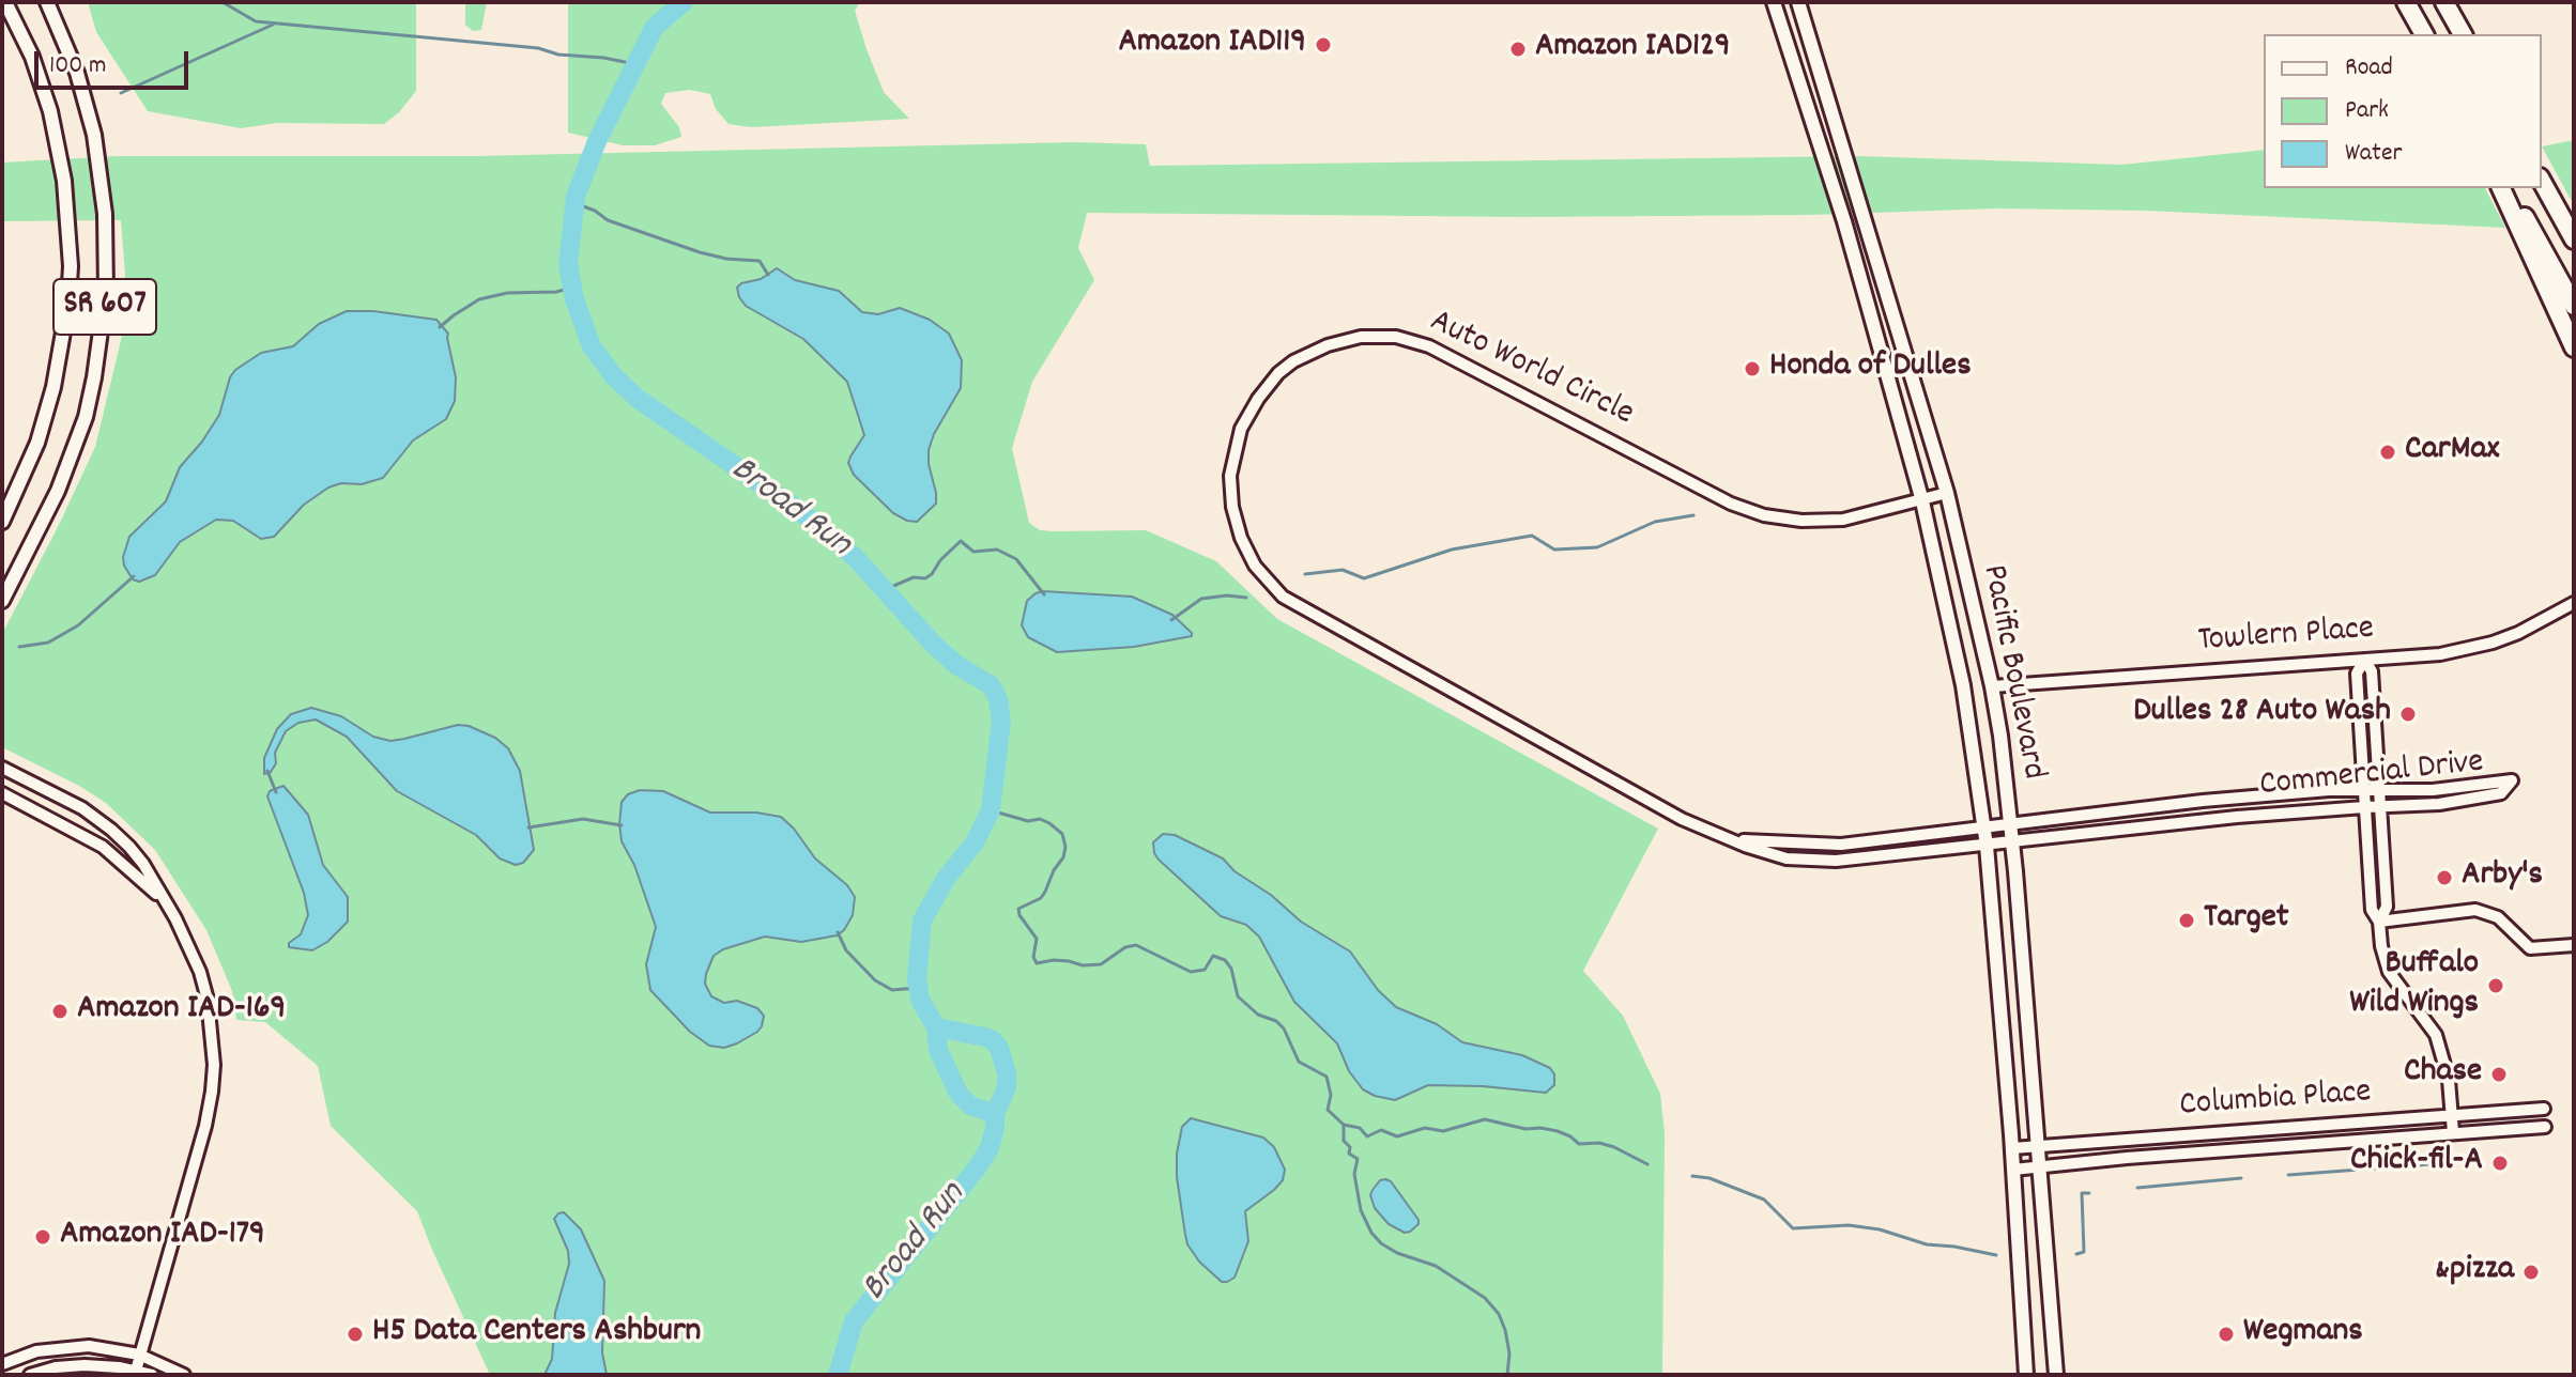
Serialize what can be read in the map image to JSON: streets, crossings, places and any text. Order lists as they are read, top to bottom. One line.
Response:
{"streets":{"main road":["SR 607","Pacific Boulevard"],"street":["Auto World Circle","Towlern Place","Commercial Drive","Columbia Place"]},"crossings":[["Auto World Circle","Pacific Boulevard"],["Auto World Circle","Commercial Drive"],["Towlern Place","Pacific Boulevard"],["Pacific Boulevard","Commercial Drive"],["Pacific Boulevard","Columbia Place"]],"water":["Broad Run"],"places":["Amazon IAD119","Amazon IAD129","Honda of Dulles","CarMax","Dulles 28 Auto Wash","Arby's","Target","Buffalo Wild Wings","Amazon IAD-169","Chase","Chick-fil-A","Amazon IAD-179","&pizza","H5 Data Centers Ashburn","Wegmans"],"legend":["Road","Park","Water"],"scale_bar":"100 m"}
